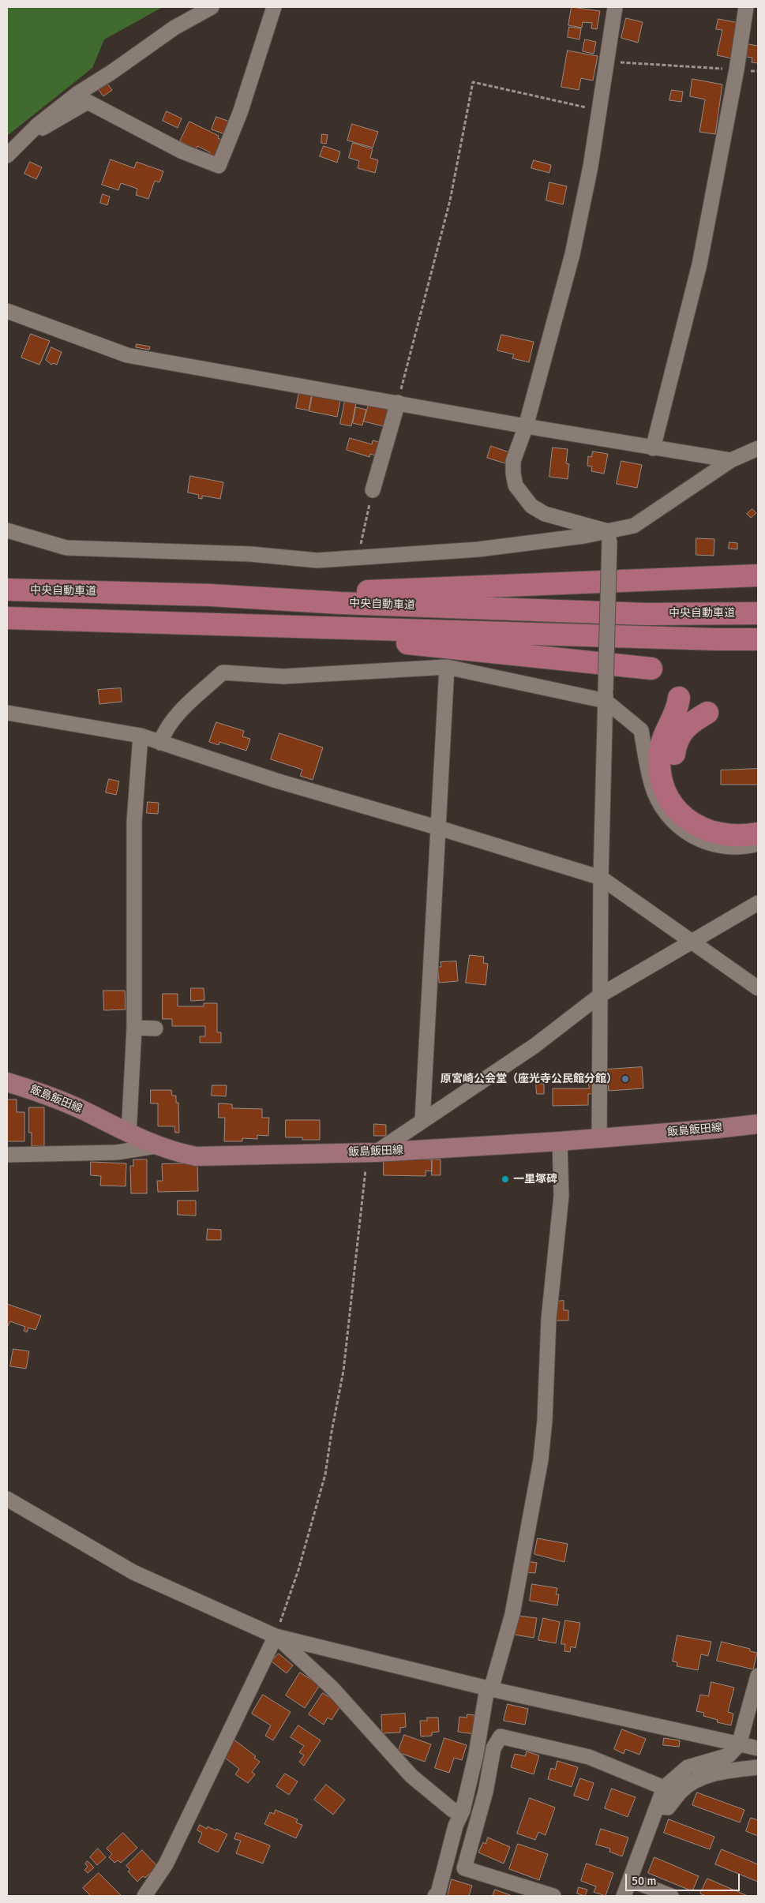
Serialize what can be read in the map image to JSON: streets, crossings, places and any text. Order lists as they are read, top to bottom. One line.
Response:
{"streets":{"highway":["中央自動車道"],"main road":["飯島飯田線"]},"places":["原宮崎公会堂（座光寺公民館分館）","一里塚碑"],"scale_bar":"50 m"}
